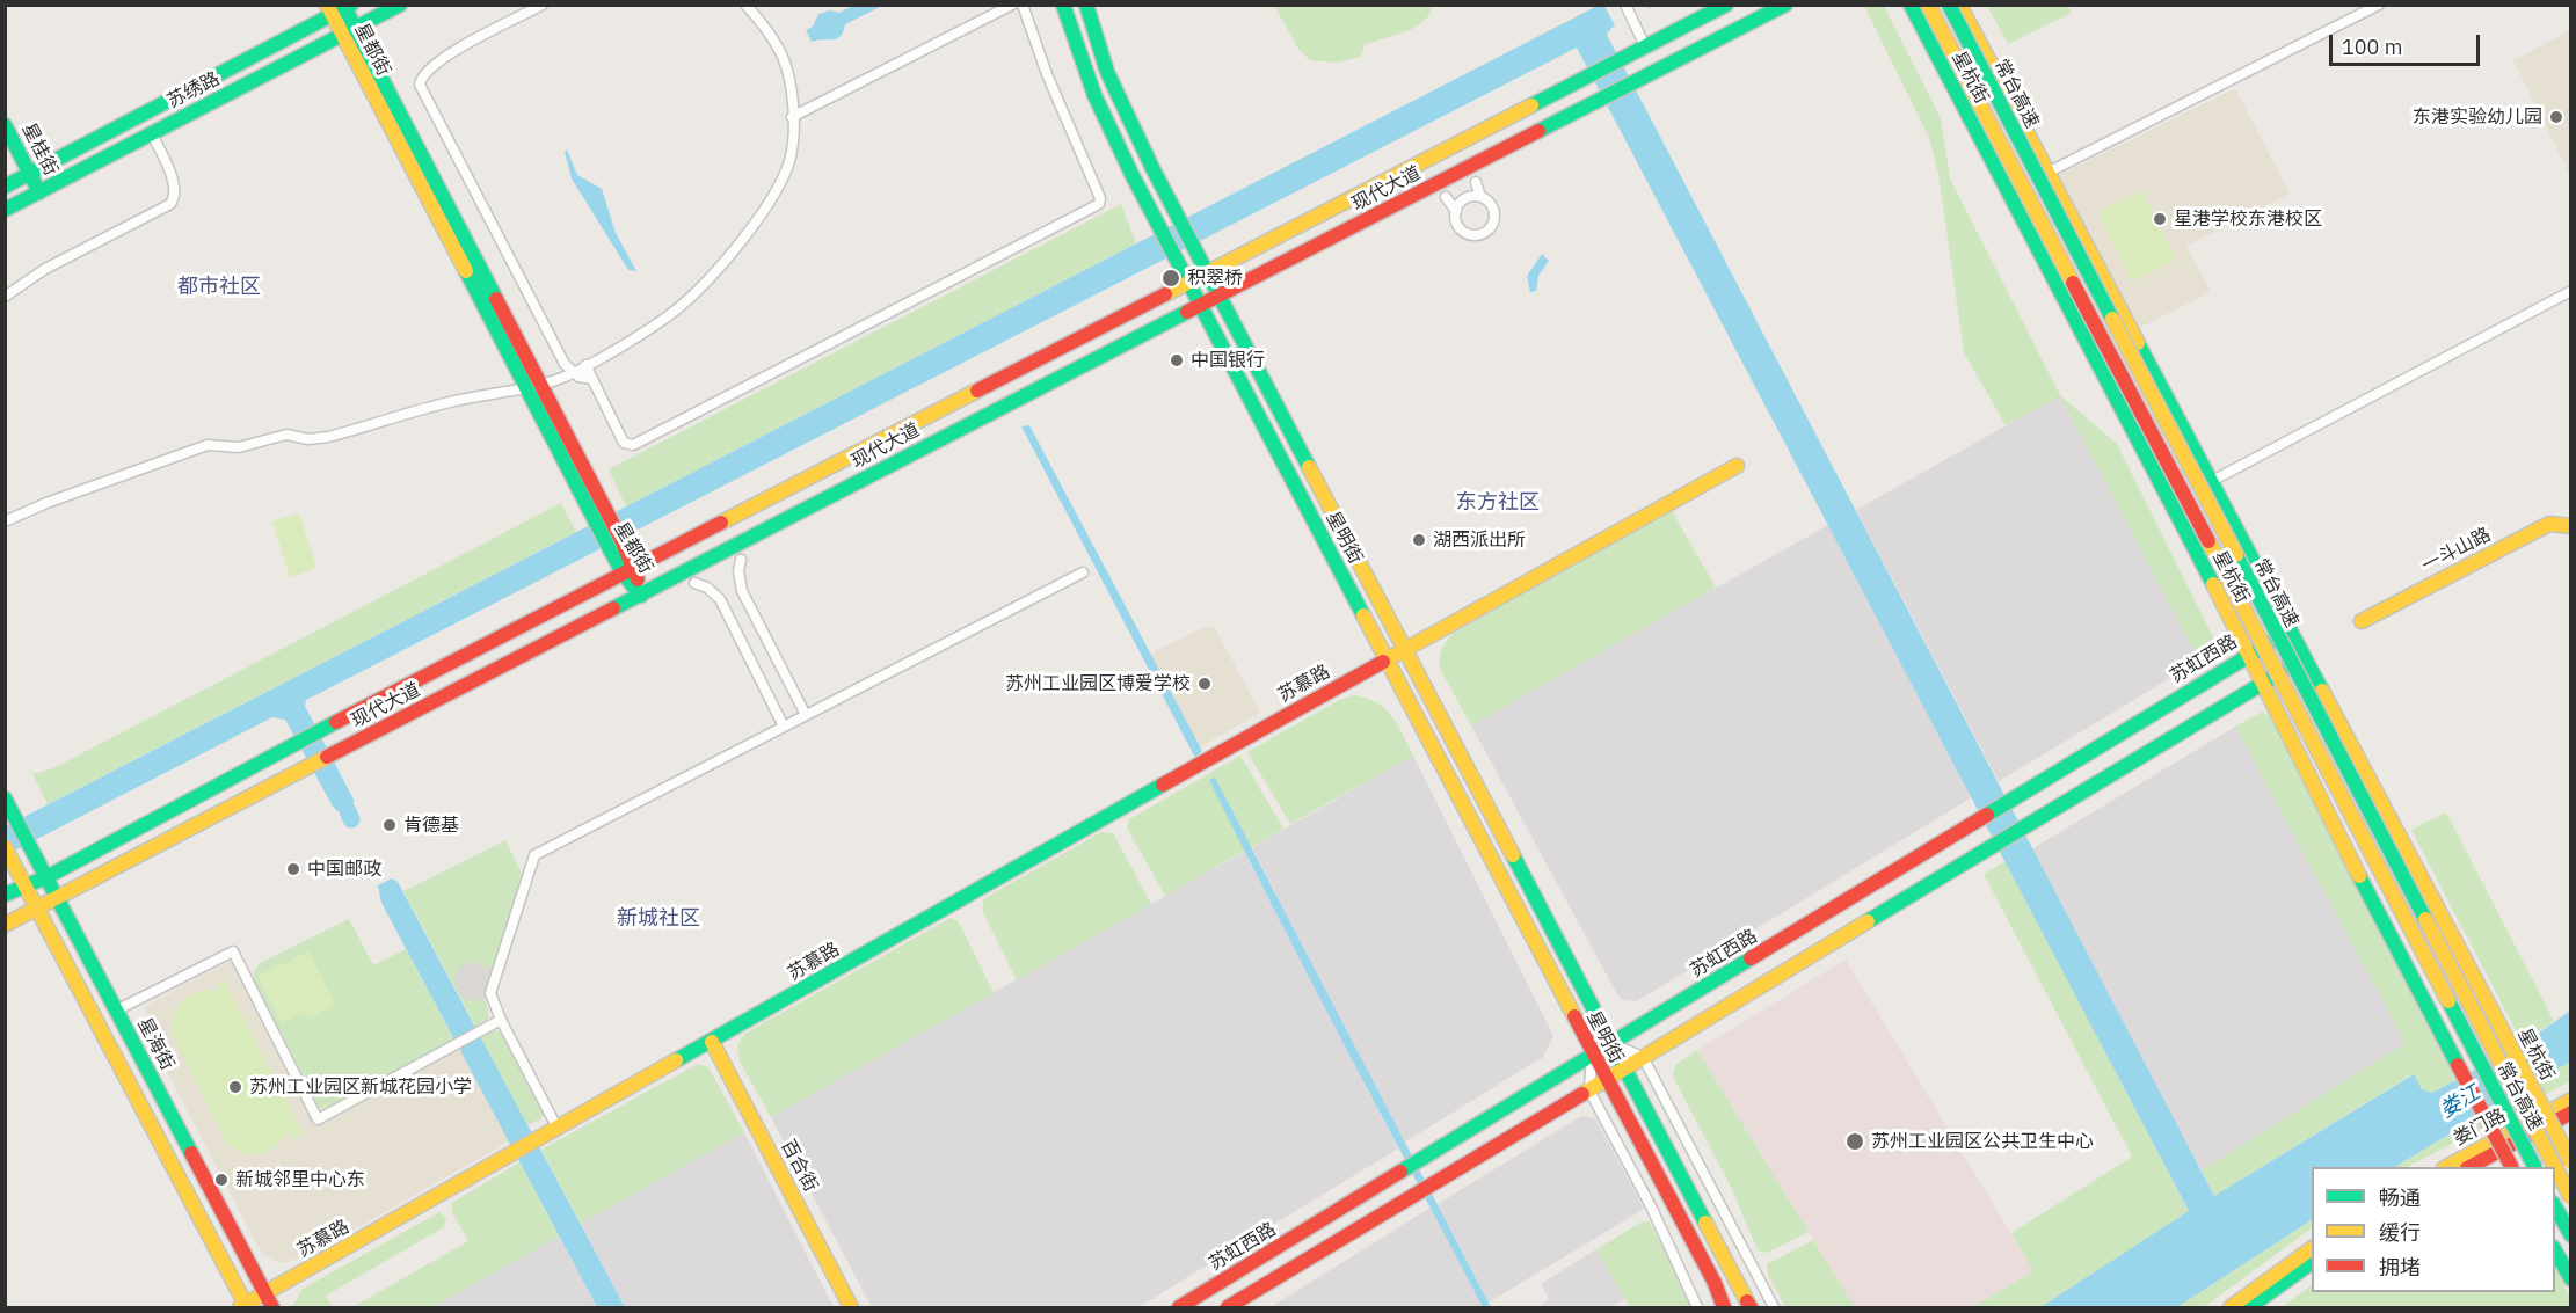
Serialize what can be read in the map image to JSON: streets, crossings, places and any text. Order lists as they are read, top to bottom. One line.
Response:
{"streets":{"main road":["星都街","星杭街","苏绣路","常台高速","星桂街","现代大道","星明街","一斗山路","苏虹西路","苏慕路","星海街","娄门路","百合街"]},"crossings":[["星都街","苏绣路"],["星都街","现代大道"],["星杭街","苏虹西路"],["苏绣路","星桂街"],["现代大道","星明街"],["现代大道","星海街"],["星明街","苏虹西路"],["星明街","苏慕路"],["苏慕路","星海街"],["苏慕路","百合街"]],"districts":["都市社区","东方社区","新城社区"],"water":["娄江"],"places":["东港实验幼儿园","星港学校东港校区","积翠桥","中国银行","湖西派出所","苏州工业园区博爱学校","肯德基","中国邮政","苏州工业园区新城花园小学","苏州工业园区公共卫生中心","新城邻里中心东"],"legend":["畅通","缓行","拥堵"],"scale_bar":"100 m"}
